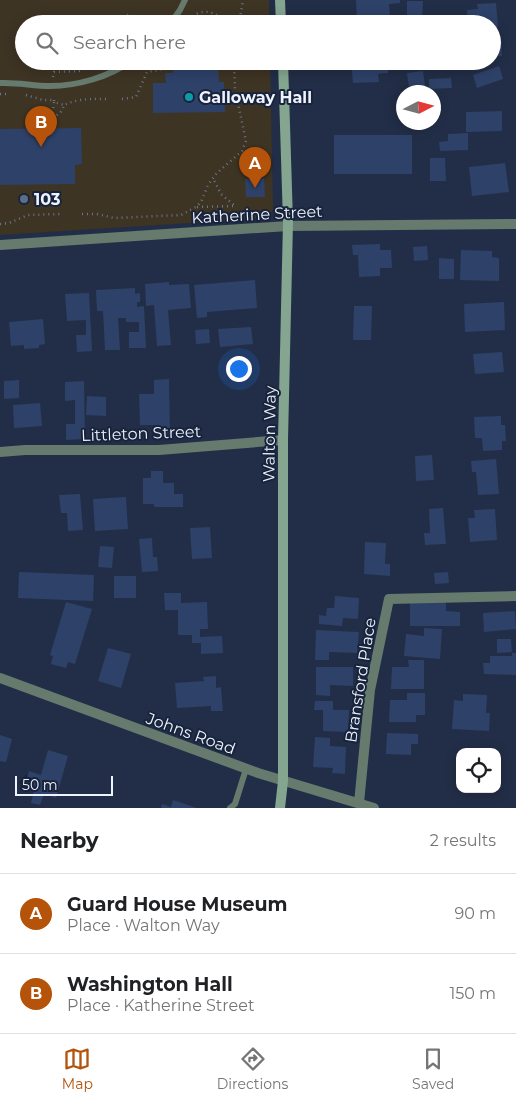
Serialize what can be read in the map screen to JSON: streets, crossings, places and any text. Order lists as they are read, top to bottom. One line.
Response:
{"streets":{"main road":["Walton Way"],"street":["Katherine Street","Littleton Street","Bransford Place","Johns Road"]},"crossings":[["Katherine Street","Walton Way"],["Littleton Street","Walton Way"],["Walton Way","Johns Road"],["Bransford Place","Johns Road"]],"places":["Galloway Hall","103"],"scale_bar":"50 m","north":"right","page":{"search":"Search here","pins":["B","A"],"scale":"50 m","heading":["Nearby","2 results"],"list":[{"mark":"A","name":"Guard House Museum","note":"Place · Walton Way","value":"90 m"},{"mark":"B","name":"Washington Hall","note":"Place · Katherine Street","value":"150 m"}],"nav":["Map","Directions","Saved"]}}
